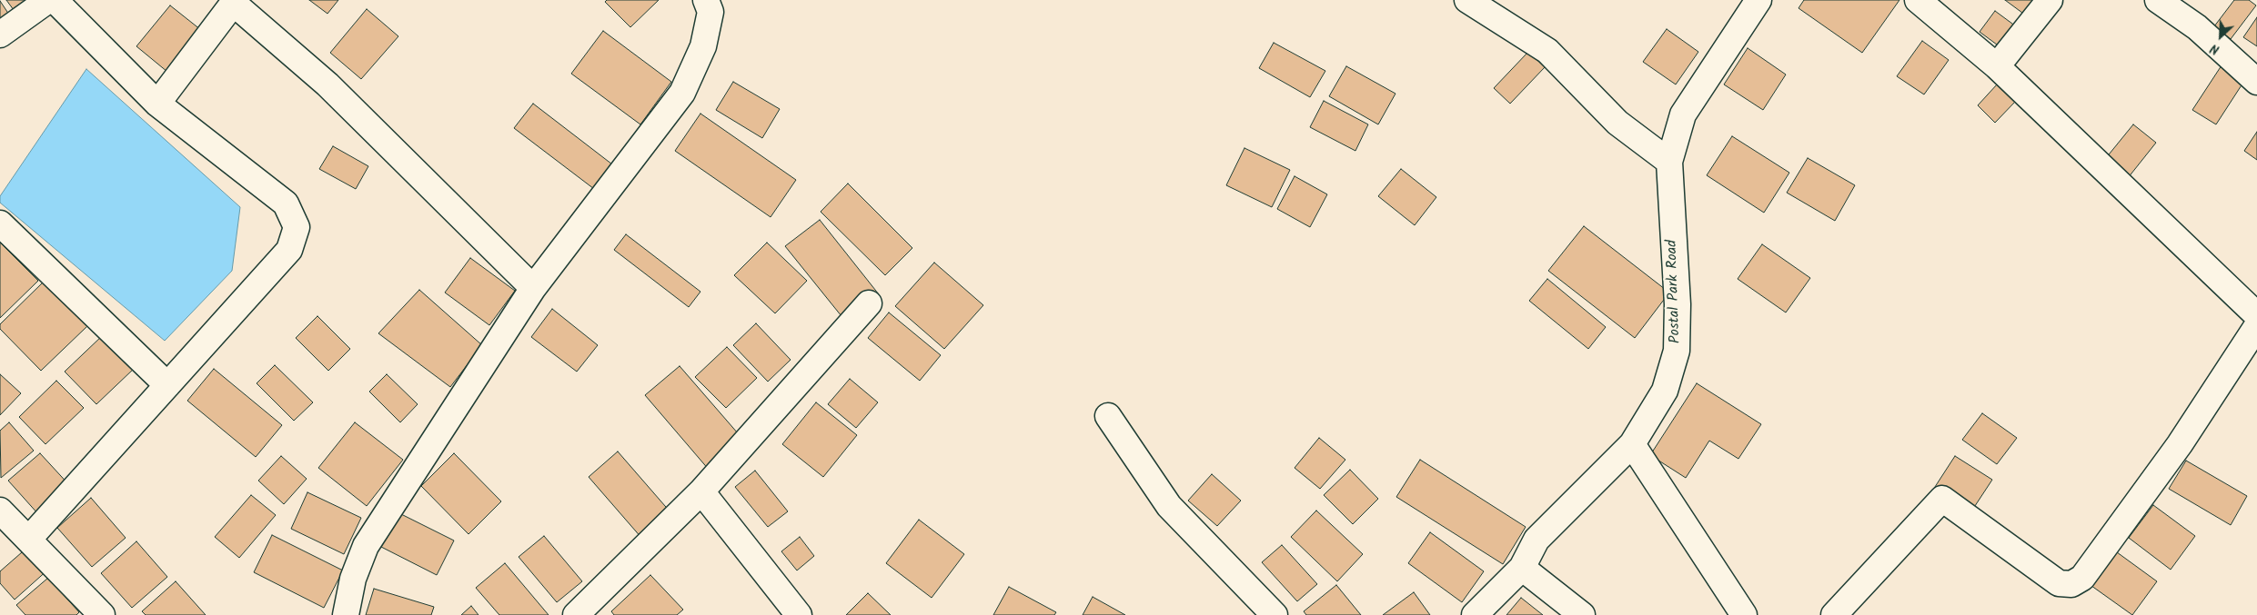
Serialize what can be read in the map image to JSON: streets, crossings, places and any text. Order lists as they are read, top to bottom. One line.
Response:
{"streets":{"street":["Postal Park Road"]},"north":"bottom left"}
